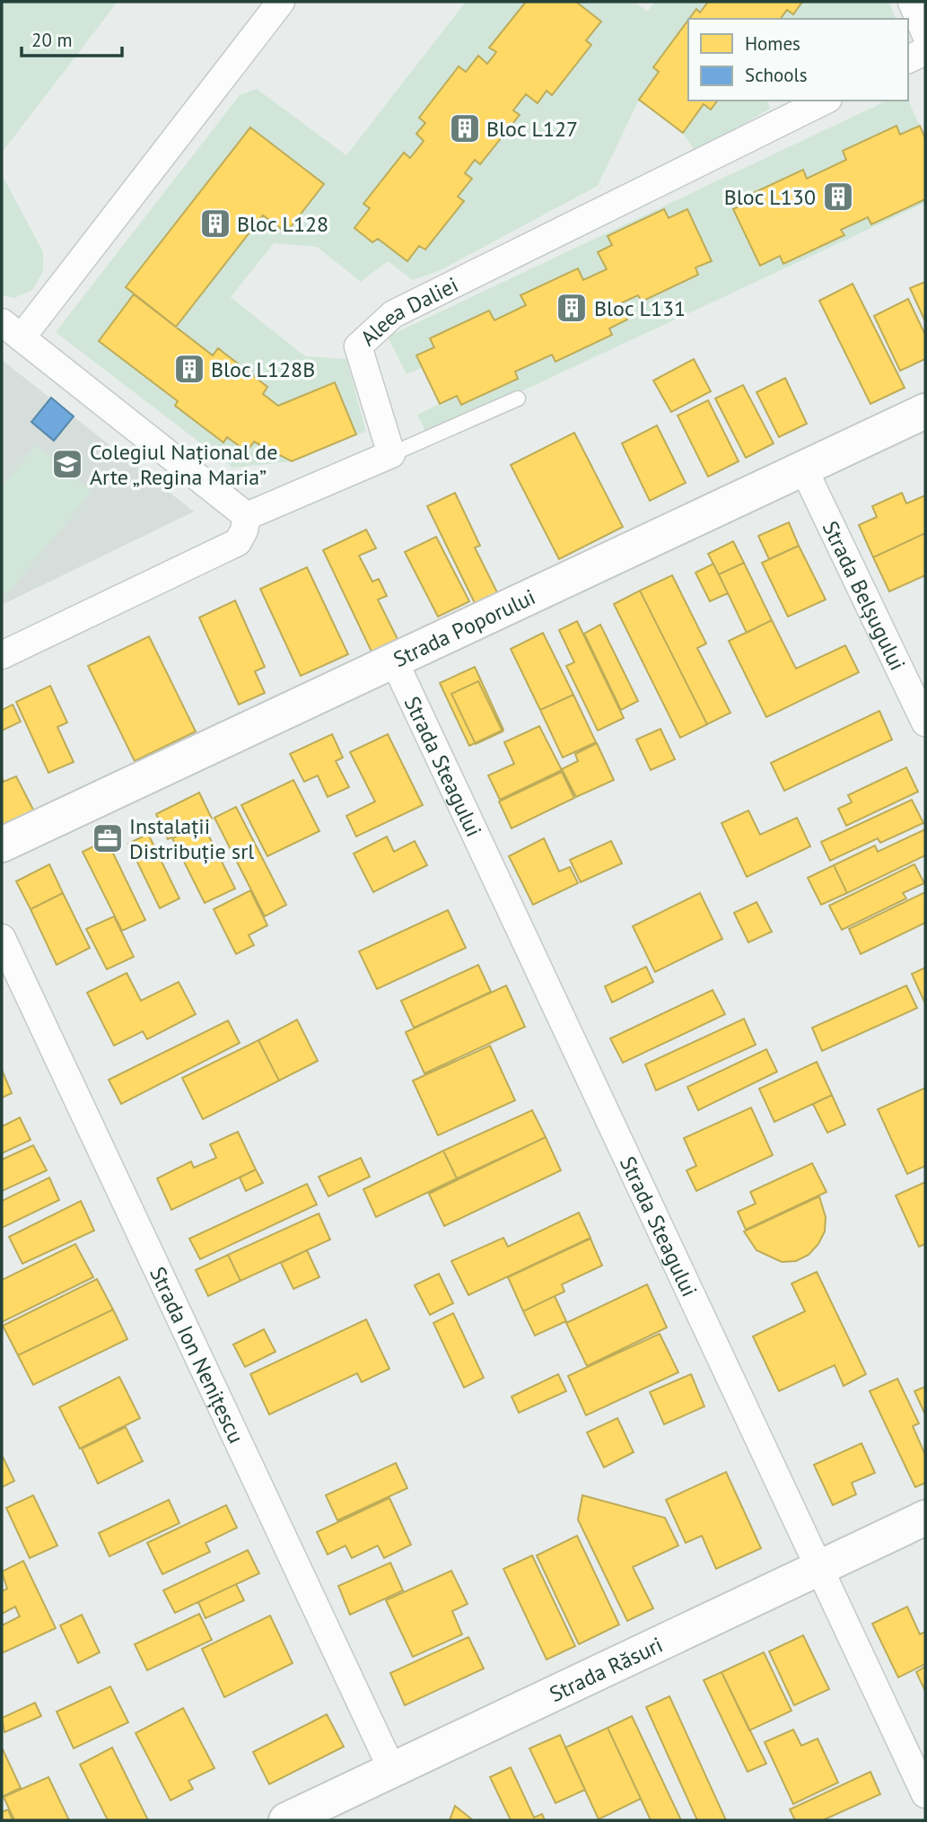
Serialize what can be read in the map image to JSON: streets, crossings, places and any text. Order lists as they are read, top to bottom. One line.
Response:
{"streets":{"street":["Aleea Daliei","Strada Belșugului","Strada Poporului","Strada Steagului","Strada Ion Nenițescu","Strada Răsuri"]},"crossings":[["Strada Belșugului","Strada Poporului"],["Strada Poporului","Strada Steagului"],["Strada Steagului","Strada Răsuri"],["Strada Ion Nenițescu","Strada Răsuri"]],"places":{"building":["Bloc L127","Bloc L130","Bloc L128","Bloc L131","Bloc L128B"],"school or university":["Colegiul Național de Arte „Regina Maria”"],"office":["Instalații Distribuție srl"]},"legend":["Homes","Schools"],"scale_bar":"20 m"}
